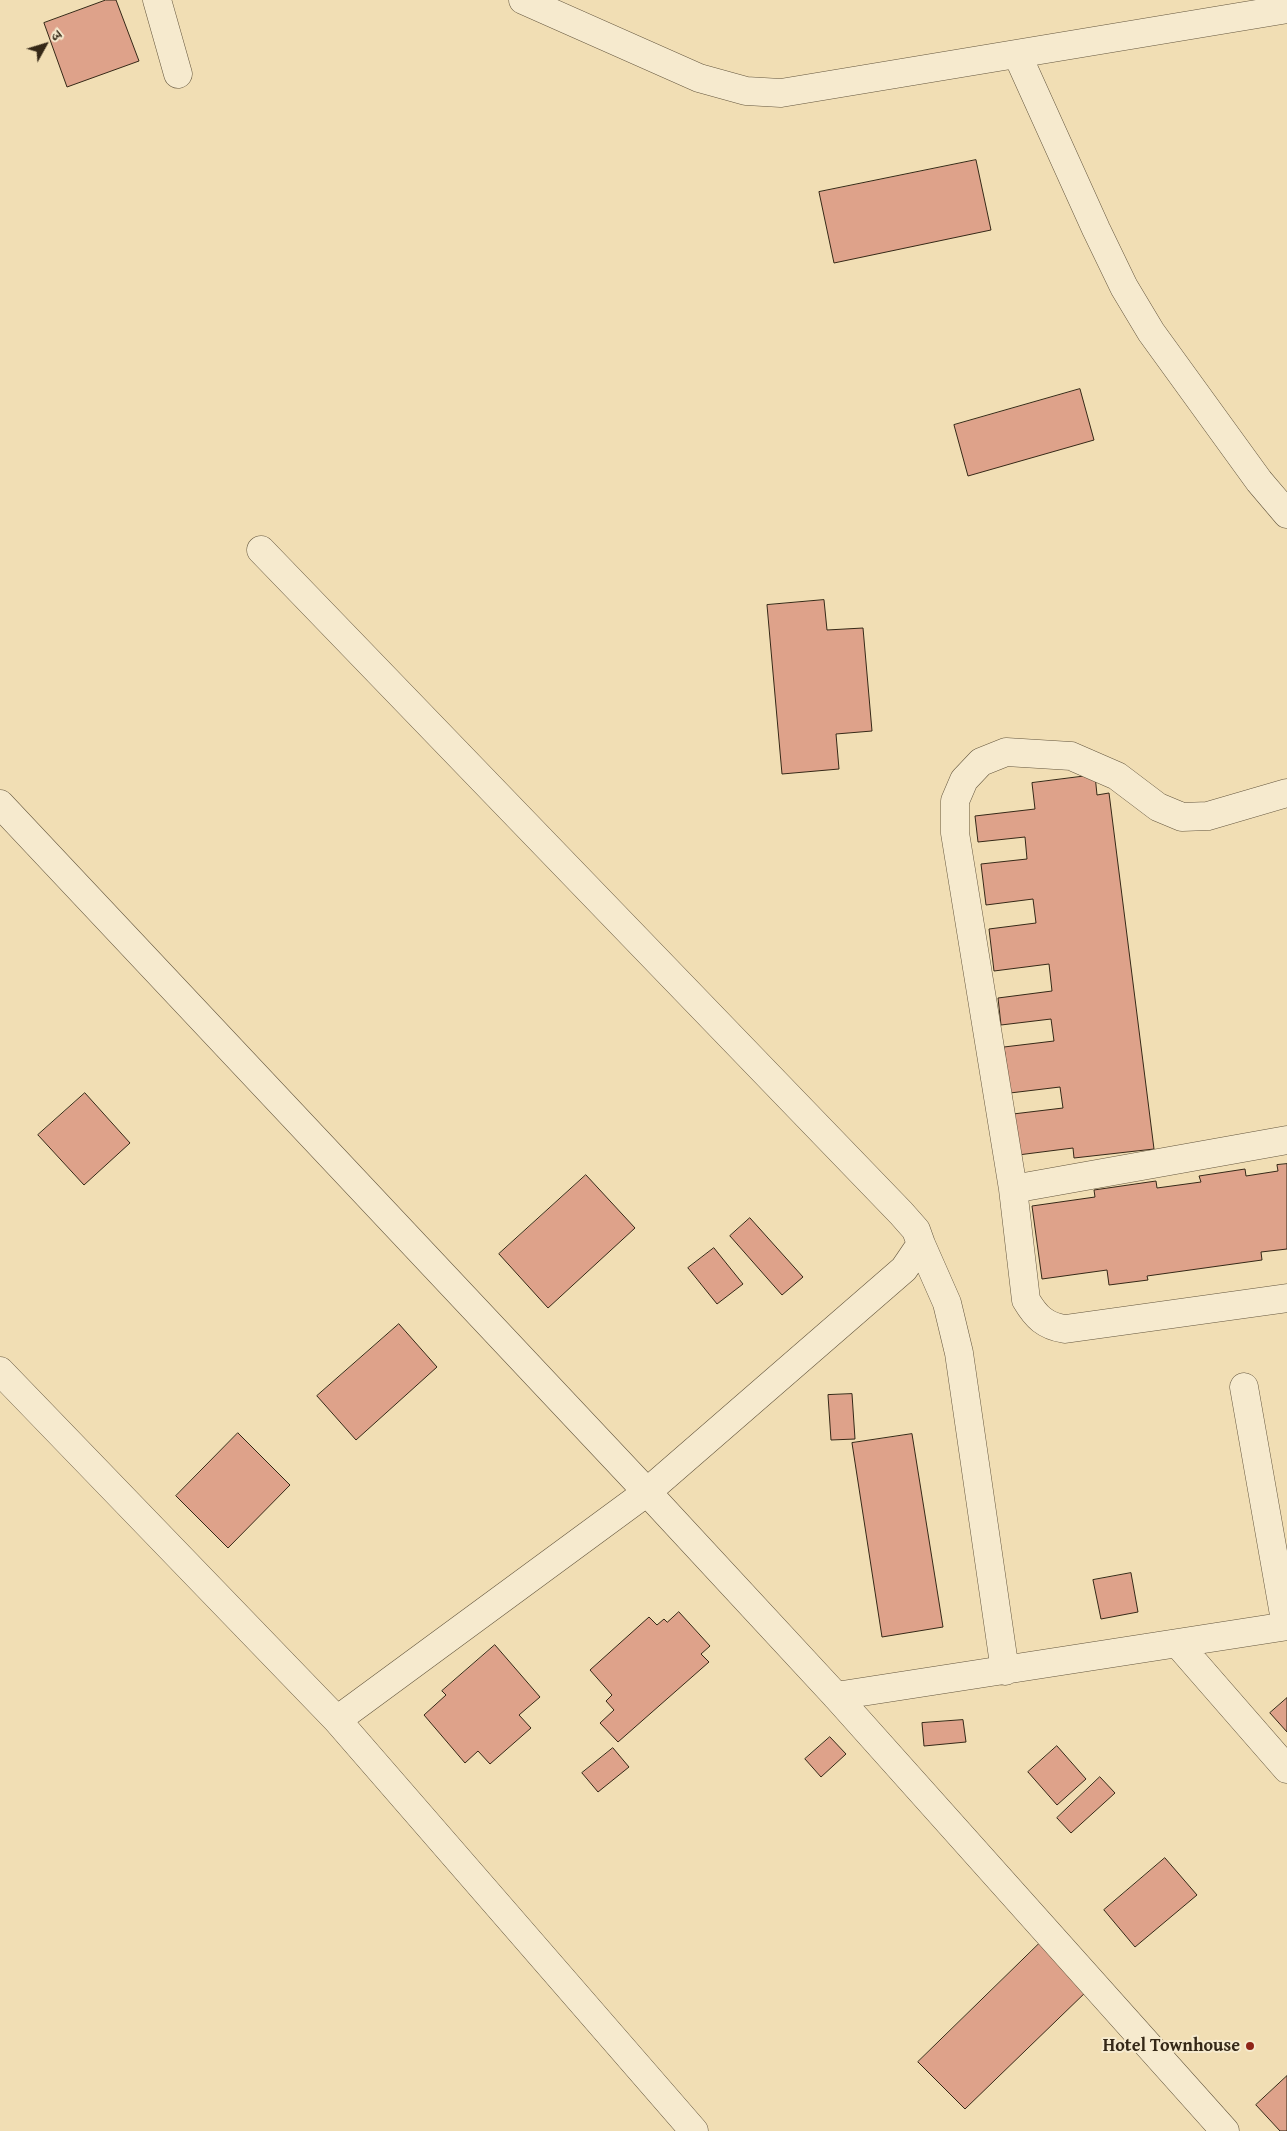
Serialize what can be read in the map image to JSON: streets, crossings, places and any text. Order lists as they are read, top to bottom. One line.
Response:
{"places":["Hotel Townhouse"],"north":"top right"}
